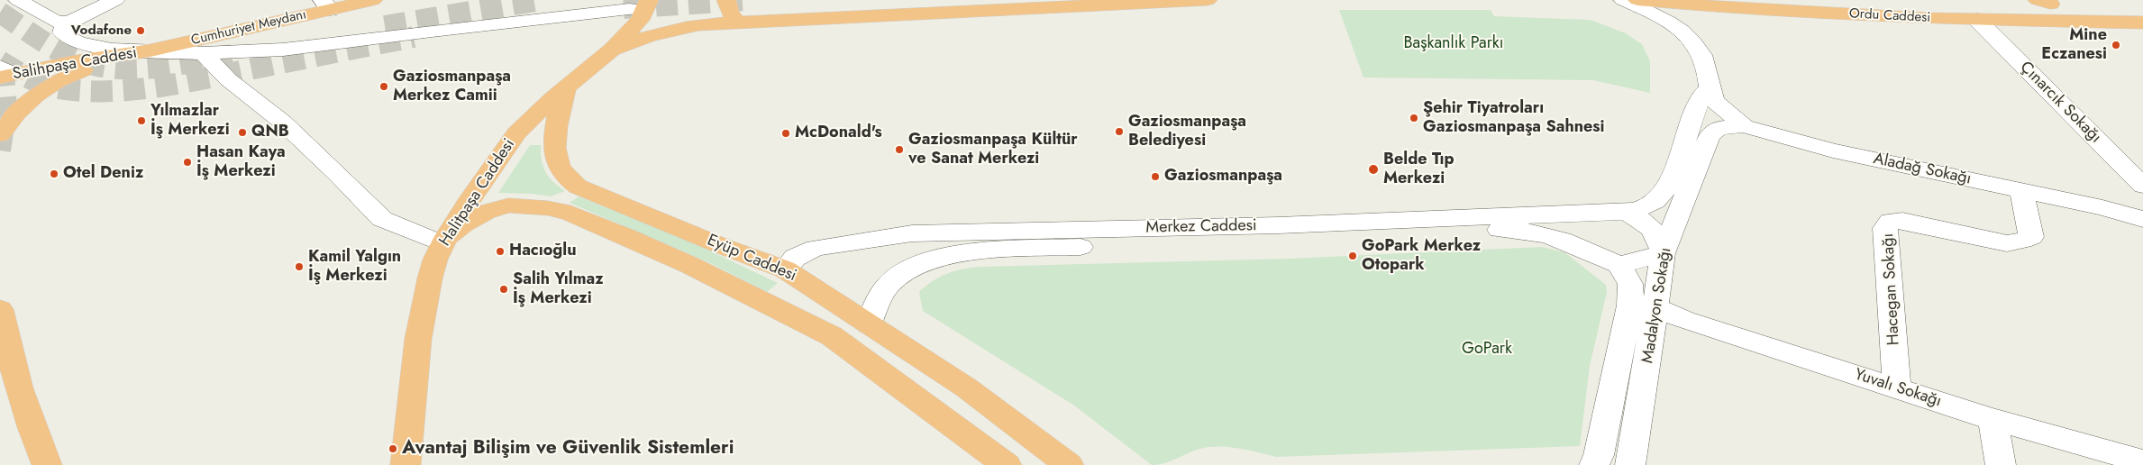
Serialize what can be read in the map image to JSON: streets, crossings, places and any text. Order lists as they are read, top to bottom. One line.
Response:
{"streets":{"main road":["Ordu Caddesi","Cumhuriyet Meydanı","Salihpaşa Caddesi","Halitpaşa Caddesi","Eyüp Caddesi"],"street":["Çınarcık Sokağı","Aladağ Sokağı","Merkez Caddesi","Hacegan Sokağı","Madalyon Sokağı","Yuvalı Sokağı"]},"crossings":[["Ordu Caddesi","Çınarcık Sokağı"],["Cumhuriyet Meydanı","Salihpaşa Caddesi"],["Aladağ Sokağı","Hacegan Sokağı"],["Aladağ Sokağı","Madalyon Sokağı"],["Halitpaşa Caddesi","Eyüp Caddesi"],["Merkez Caddesi","Eyüp Caddesi"],["Merkez Caddesi","Madalyon Sokağı"],["Hacegan Sokağı","Yuvalı Sokağı"],["Madalyon Sokağı","Yuvalı Sokağı"]],"parks":["Başkanlık Parkı","GoPark"],"places":["Vodafone","Mine Eczanesi","Gaziosmanpaşa Merkez Camii","Şehir Tiyatroları Gaziosmanpaşa Sahnesi","Yılmazlar İş Merkezi","Gaziosmanpaşa Belediyesi","QNB","McDonald's","Gaziosmanpaşa Kültür ve Sanat Merkezi","Hasan Kaya İş Merkezi","Belde Tıp Merkezi","Otel Deniz","Gaziosmanpaşa","Hacıoğlu","GoPark Merkez Otopark","Kamil Yalgın İş Merkezi","Salih Yılmaz İş Merkezi","Avantaj Bilişim ve Güvenlik Sistemleri"]}
